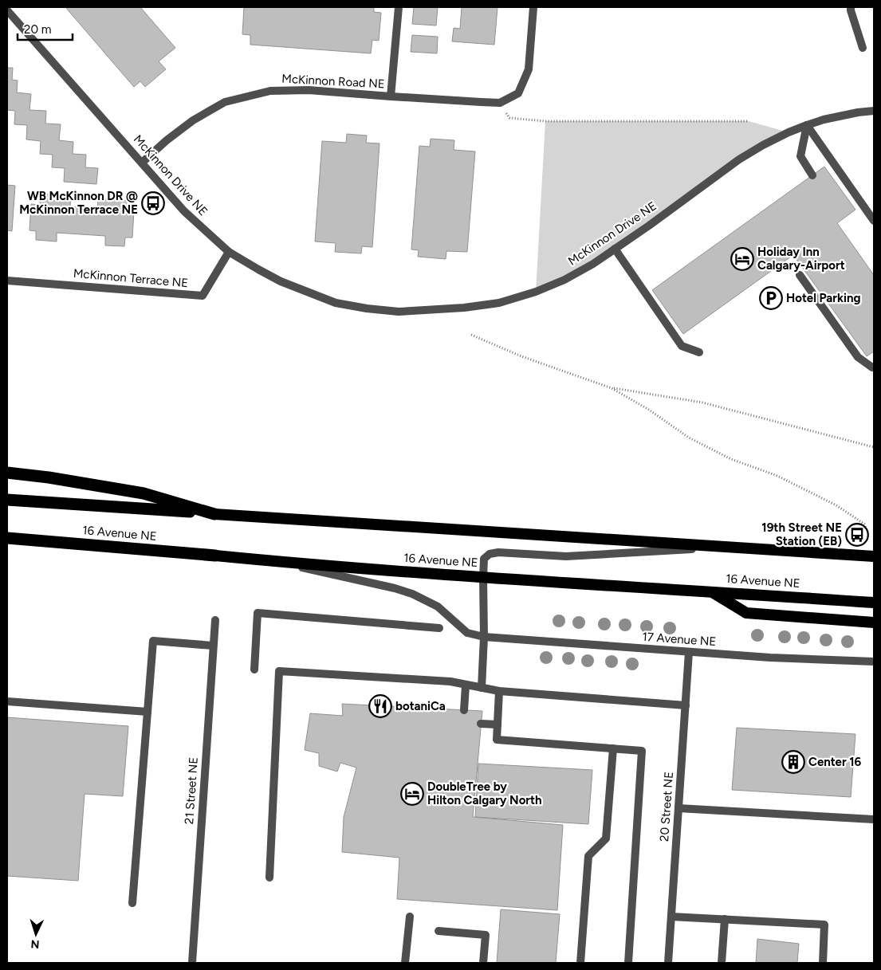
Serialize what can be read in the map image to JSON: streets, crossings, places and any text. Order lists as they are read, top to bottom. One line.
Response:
{"streets":{"highway":["16 Avenue NE"],"street":["McKinnon Road NE","McKinnon Drive NE","McKinnon Terrace NE","17 Avenue NE","21 Street NE","20 Street NE"]},"crossings":[["McKinnon Road NE","McKinnon Drive NE"],["McKinnon Drive NE","McKinnon Terrace NE"],["16 Avenue NE","17 Avenue NE"],["17 Avenue NE","20 Street NE"]],"places":{"bus stop":["WB McKinnon DR @ McKinnon Terrace NE","19th Street NE Station (EB)"],"hotel":["Holiday Inn Calgary-Airport","DoubleTree by Hilton Calgary North"],"parking":["Hotel Parking"],"restaurant":["botaniCa"],"building":["Center 16"]},"scale_bar":"20 m","north":"bottom"}
